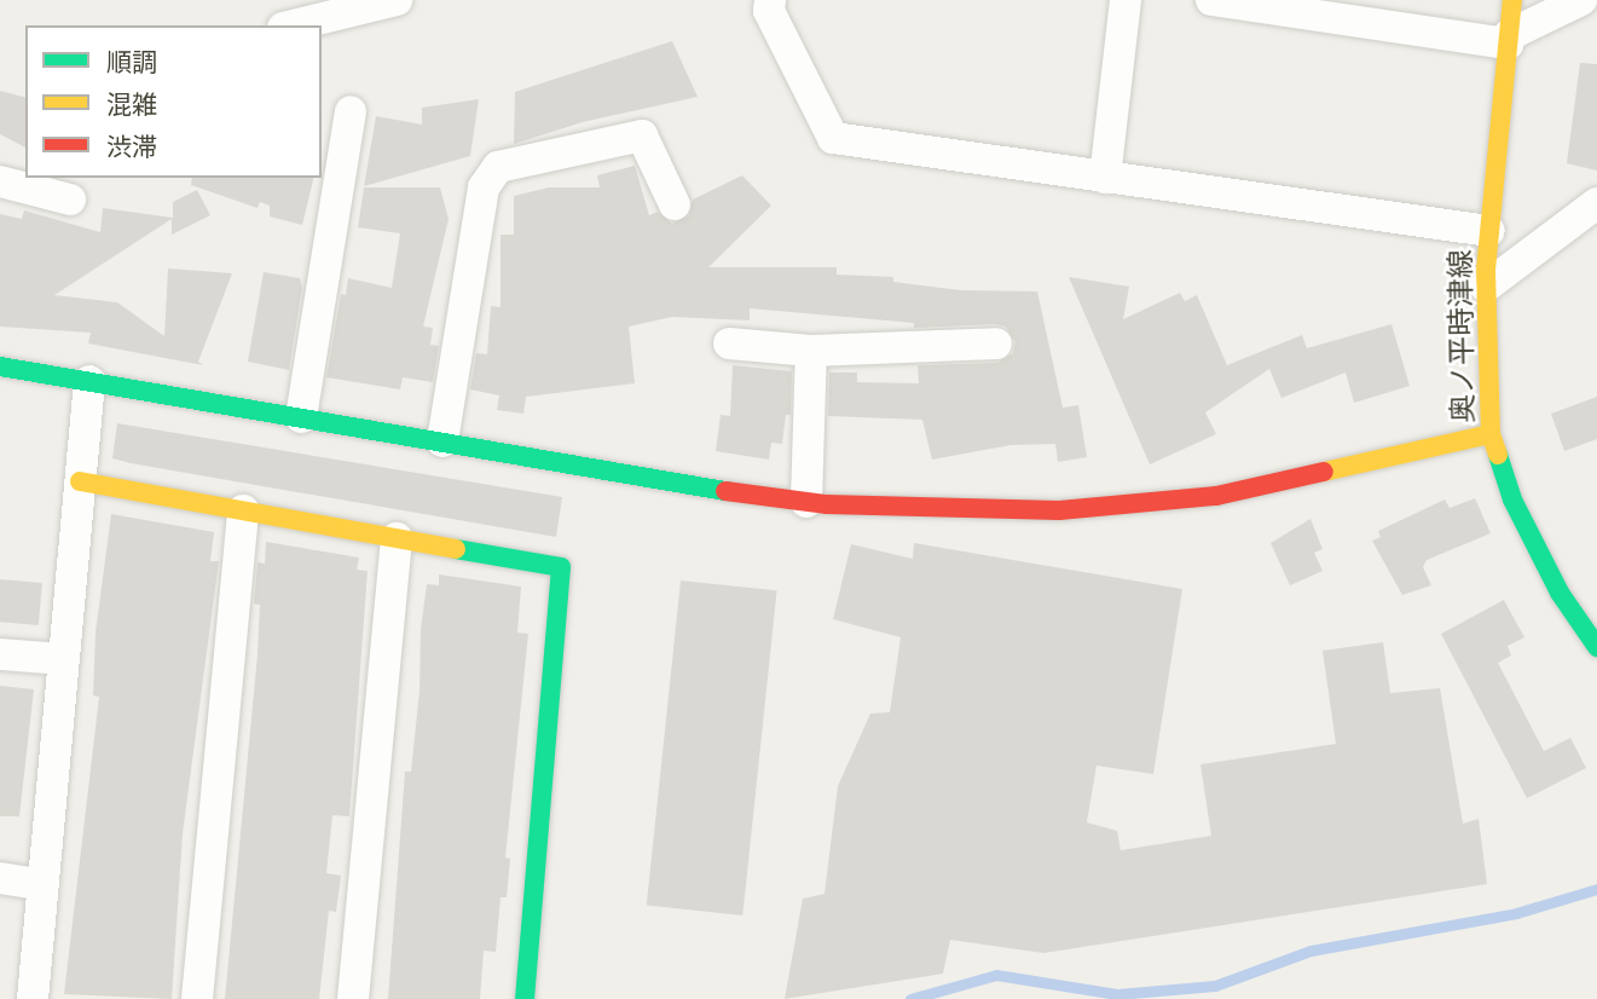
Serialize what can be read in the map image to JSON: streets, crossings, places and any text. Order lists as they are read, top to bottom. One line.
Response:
{"streets":{"street":["奥ノ平時津線"]},"legend":["順調","混雑","渋滞"]}
